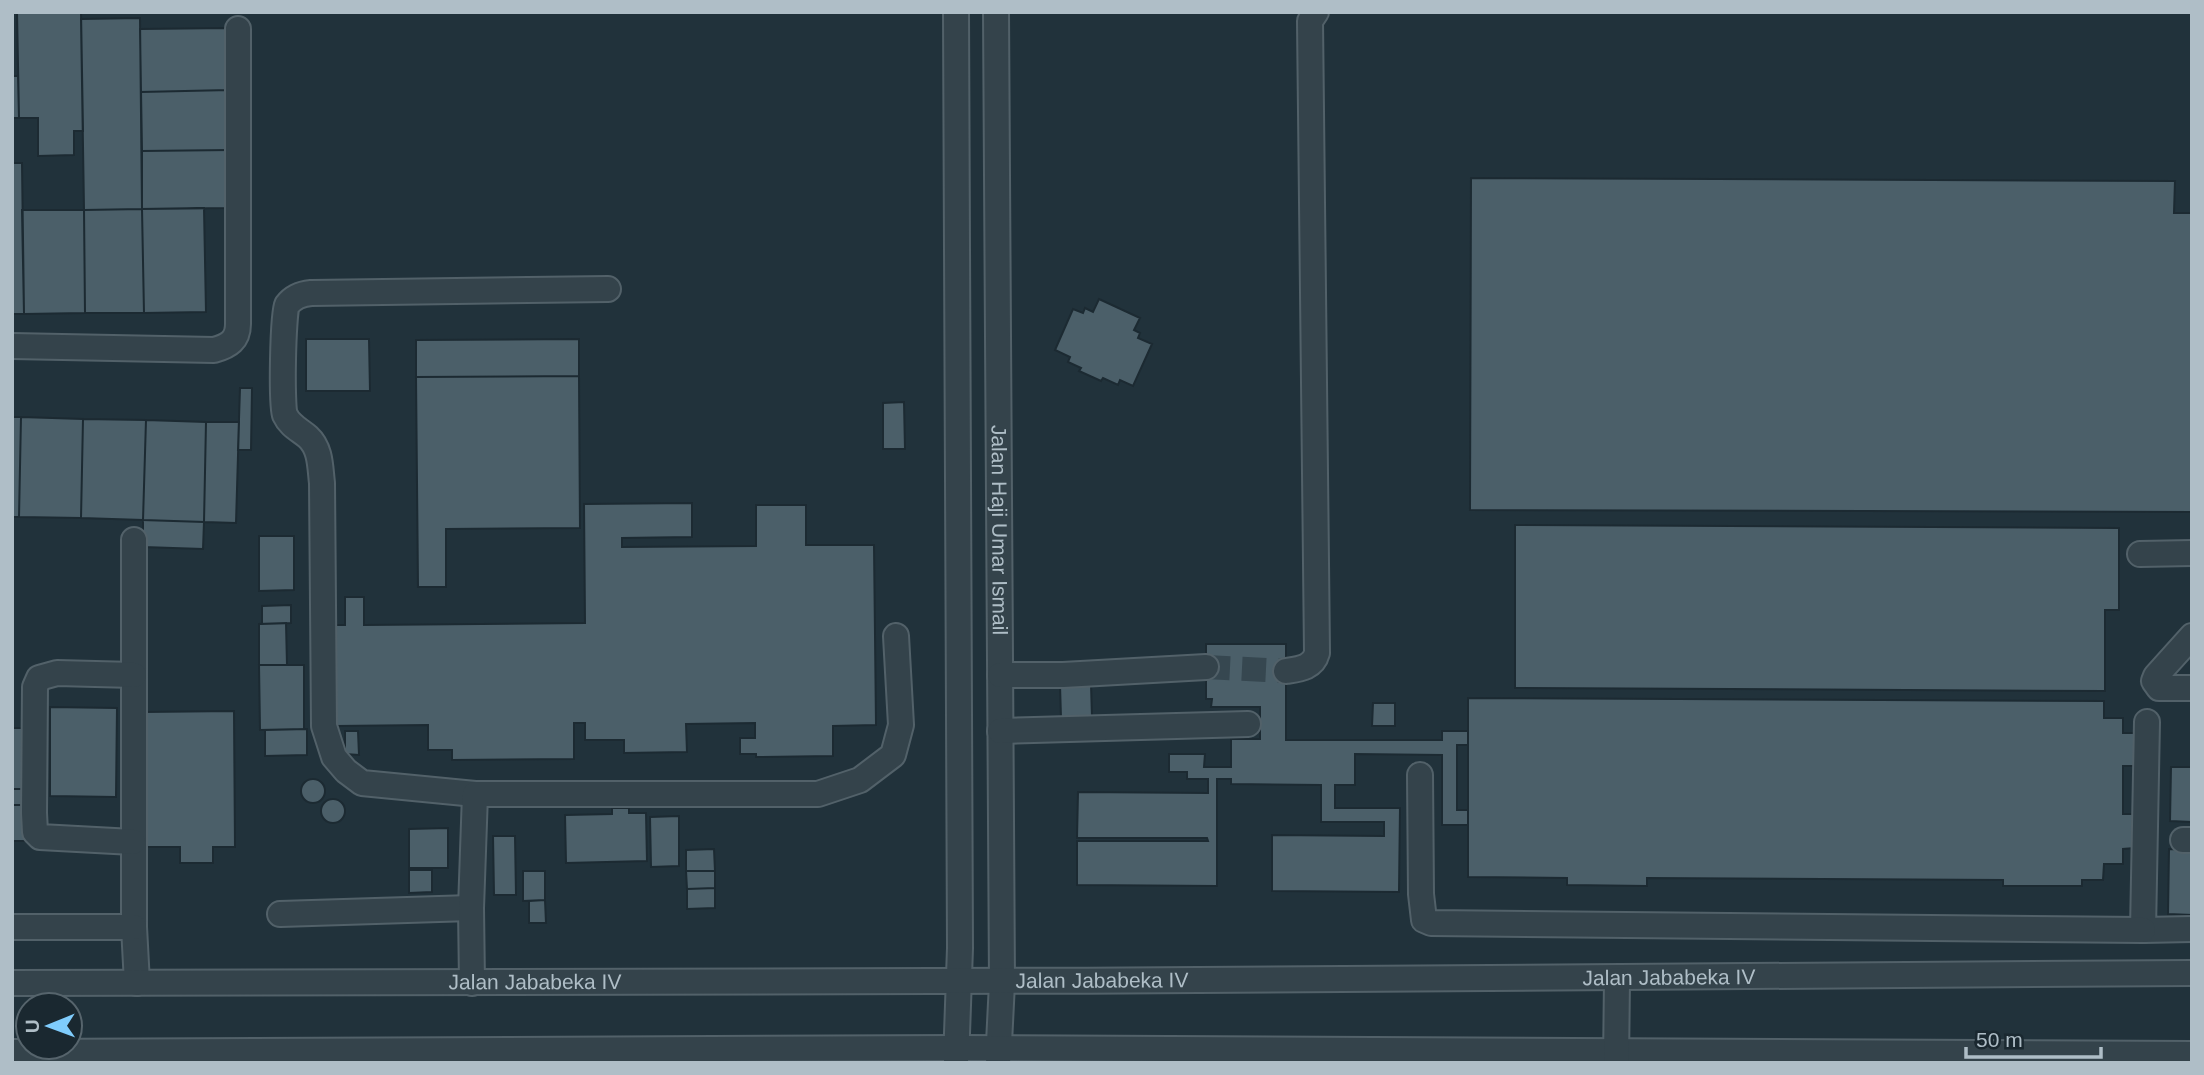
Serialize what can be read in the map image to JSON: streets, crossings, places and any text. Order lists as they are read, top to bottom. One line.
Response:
{"streets":{"street":["Jalan Haji Umar Ismail","Jalan Jababeka IV"]},"crossings":[["Jalan Haji Umar Ismail","Jalan Jababeka IV"]],"scale_bar":"50 m","north":"left"}
